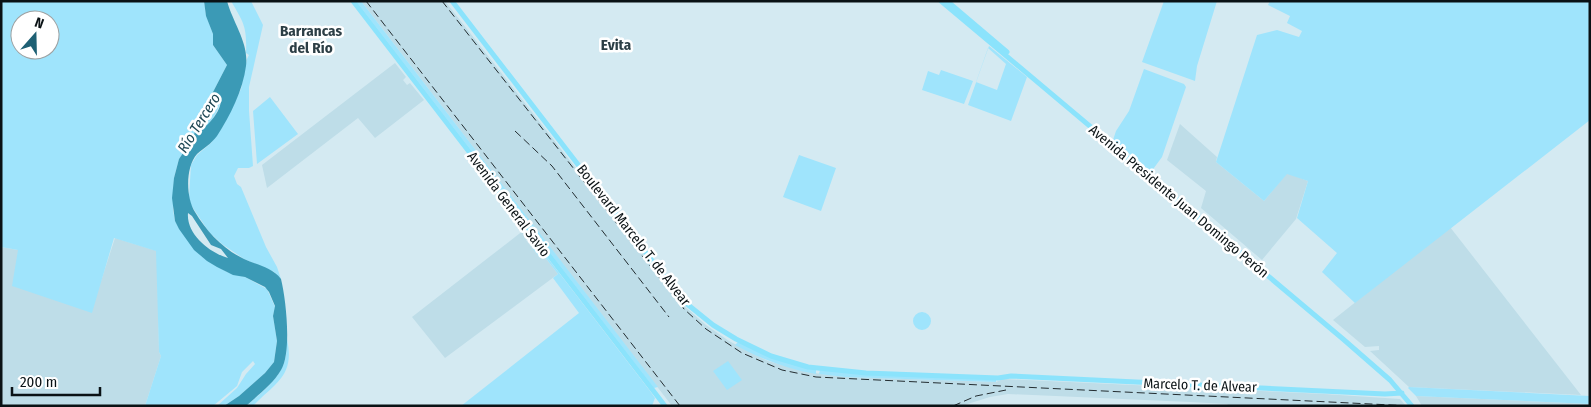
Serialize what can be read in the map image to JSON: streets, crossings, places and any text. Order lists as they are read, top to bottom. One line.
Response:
{"streets":{"main road":["Avenida Presidente Juan Domingo Perón","Avenida General Savio","Boulevard Marcelo T. de Alvear","Marcelo T. de Alvear"]},"crossings":[["Avenida Presidente Juan Domingo Perón","Marcelo T. de Alvear"],["Boulevard Marcelo T. de Alvear","Marcelo T. de Alvear"]],"districts":["Barrancas del Río","Evita"],"water":["Río Tercero"],"scale_bar":"200 m","north":"top"}
